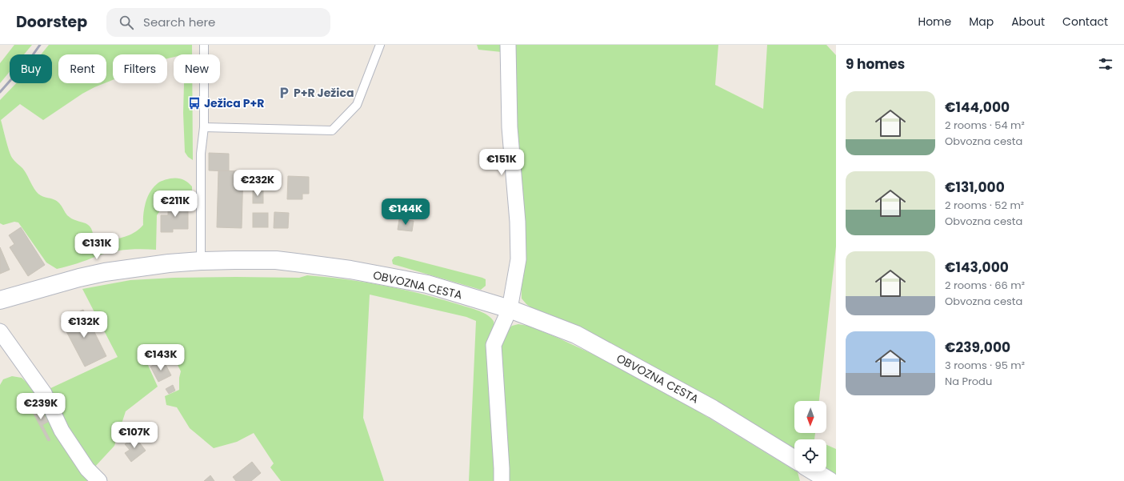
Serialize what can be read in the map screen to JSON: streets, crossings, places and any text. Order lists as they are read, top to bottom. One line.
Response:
{"streets":{"street":["OBVOZNA CESTA"]},"places":{"parking":["P+R Ježica"],"bus stop":["Ježica P+R"]},"north":"bottom","page":{"header":"Doorstep","search":"Search here","nav":["Home","Map","About","Contact"],"heading":"9 homes","chip":["Buy","Rent","Filters","New"],"list":[{"name":"€144,000","note":"2 rooms · 54 m² · Obvozna cesta"},{"name":"€131,000","note":"2 rooms · 52 m² · Obvozna cesta"},{"name":"€143,000","note":"2 rooms · 66 m² · Obvozna cesta"},{"name":"€239,000","note":"3 rooms · 95 m² · Na Produ"}],"price":["€151K","€232K","€211K","€144K","€131K","€132K","€143K","€239K","€107K"]}}
